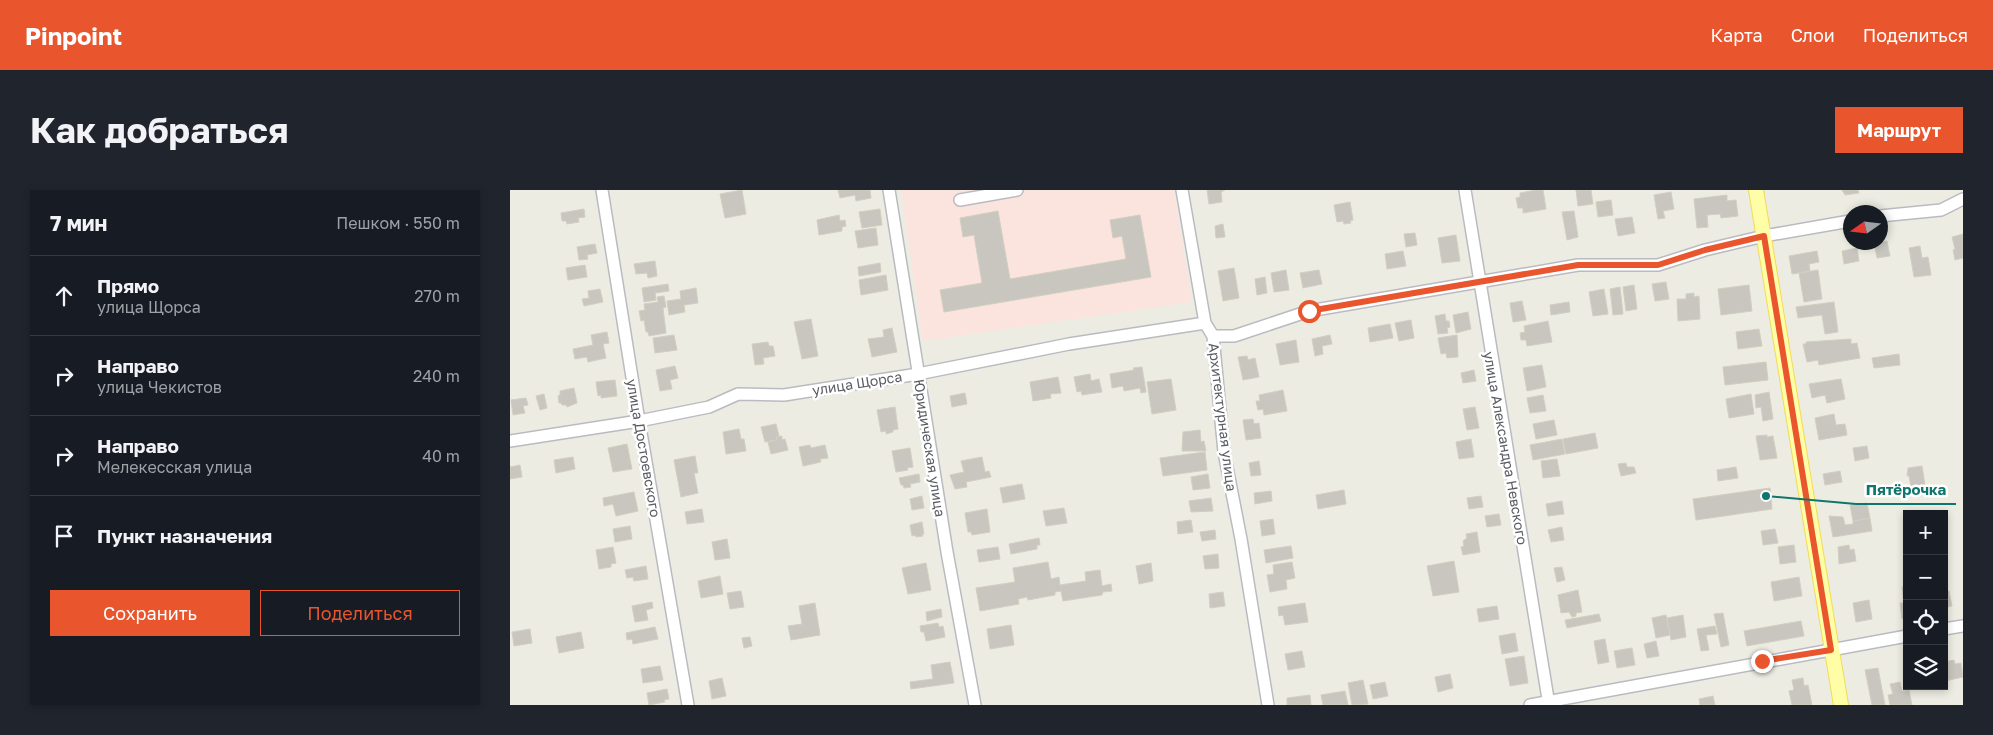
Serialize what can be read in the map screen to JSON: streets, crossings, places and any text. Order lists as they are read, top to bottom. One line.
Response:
{"streets":{"street":["улица Щорса","Архитектурная улица","улица Достоевского","Юридическая улица","улица Александра Невского"]},"crossings":[["улица Щорса","Архитектурная улица"],["улица Щорса","улица Достоевского"],["улица Щорса","Юридическая улица"]],"places":["Пятёрочка"],"north":"left","page":{"header":"Pinpoint","nav":["Карта","Слои","Поделиться"],"buttons":["Маршрут",["Сохранить","Поделиться"]],"title":"Как добраться","heading":["7 мин","Пешком · 550 m"],"list":[["Прямо","улица Щорса","270 m"],["Направо","улица Чекистов","240 m"],["Направо","Мелекесская улица","40 m"],"Пункт назначения"],"map_buttons":["+","−"]}}
